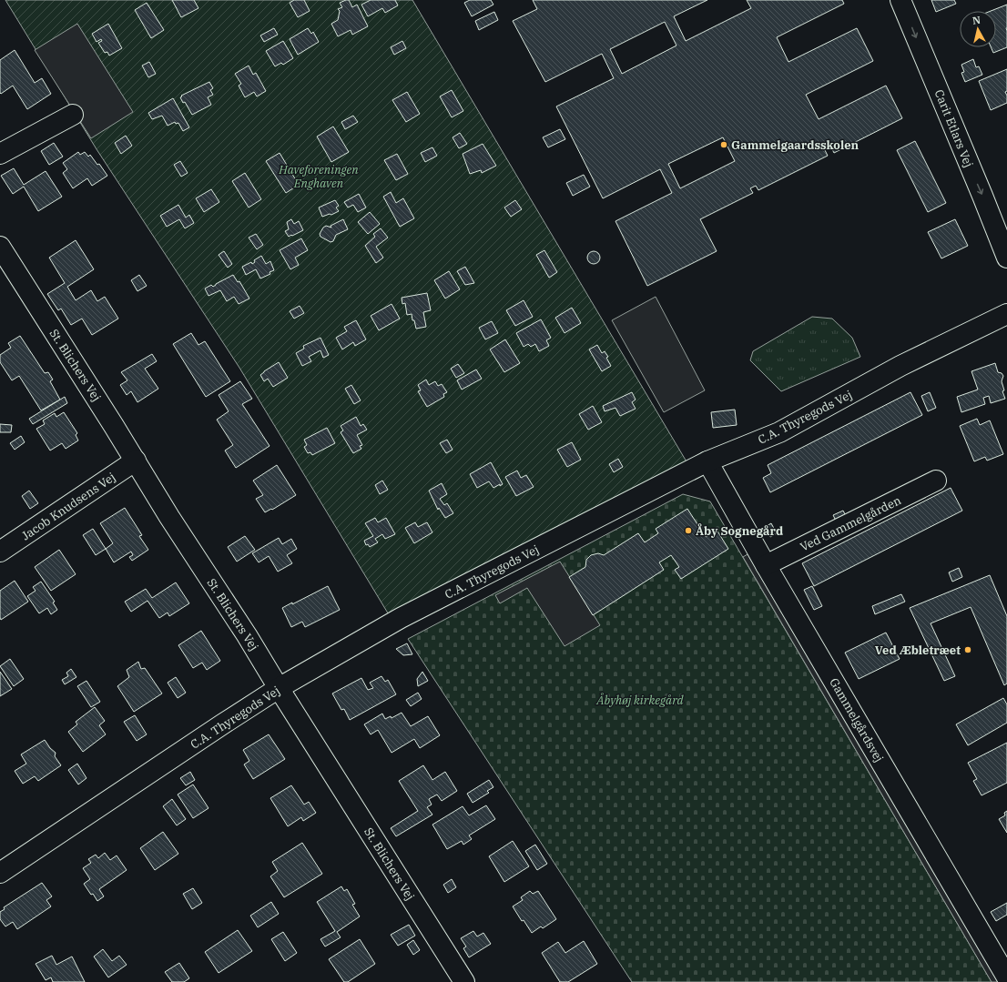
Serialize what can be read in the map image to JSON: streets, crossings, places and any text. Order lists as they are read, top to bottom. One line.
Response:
{"streets":{"street":["Carit Etlars Vej","St. Blichers Vej","C.A. Thyregods Vej","Jacob Knudsens Vej","Ved Gammelgården","Gammelgårdsvej"]},"crossings":[["St. Blichers Vej","C.A. Thyregods Vej"],["St. Blichers Vej","Jacob Knudsens Vej"],["C.A. Thyregods Vej","Gammelgårdsvej"],["Ved Gammelgården","Gammelgårdsvej"]],"one_way":["Carit Etlars Vej"],"parks":["Haveforeningen Enghaven","Åbyhøj kirkegård"],"places":["Gammelgaardsskolen","Åby Sognegård","Ved Æbletræet"],"north":"top"}
